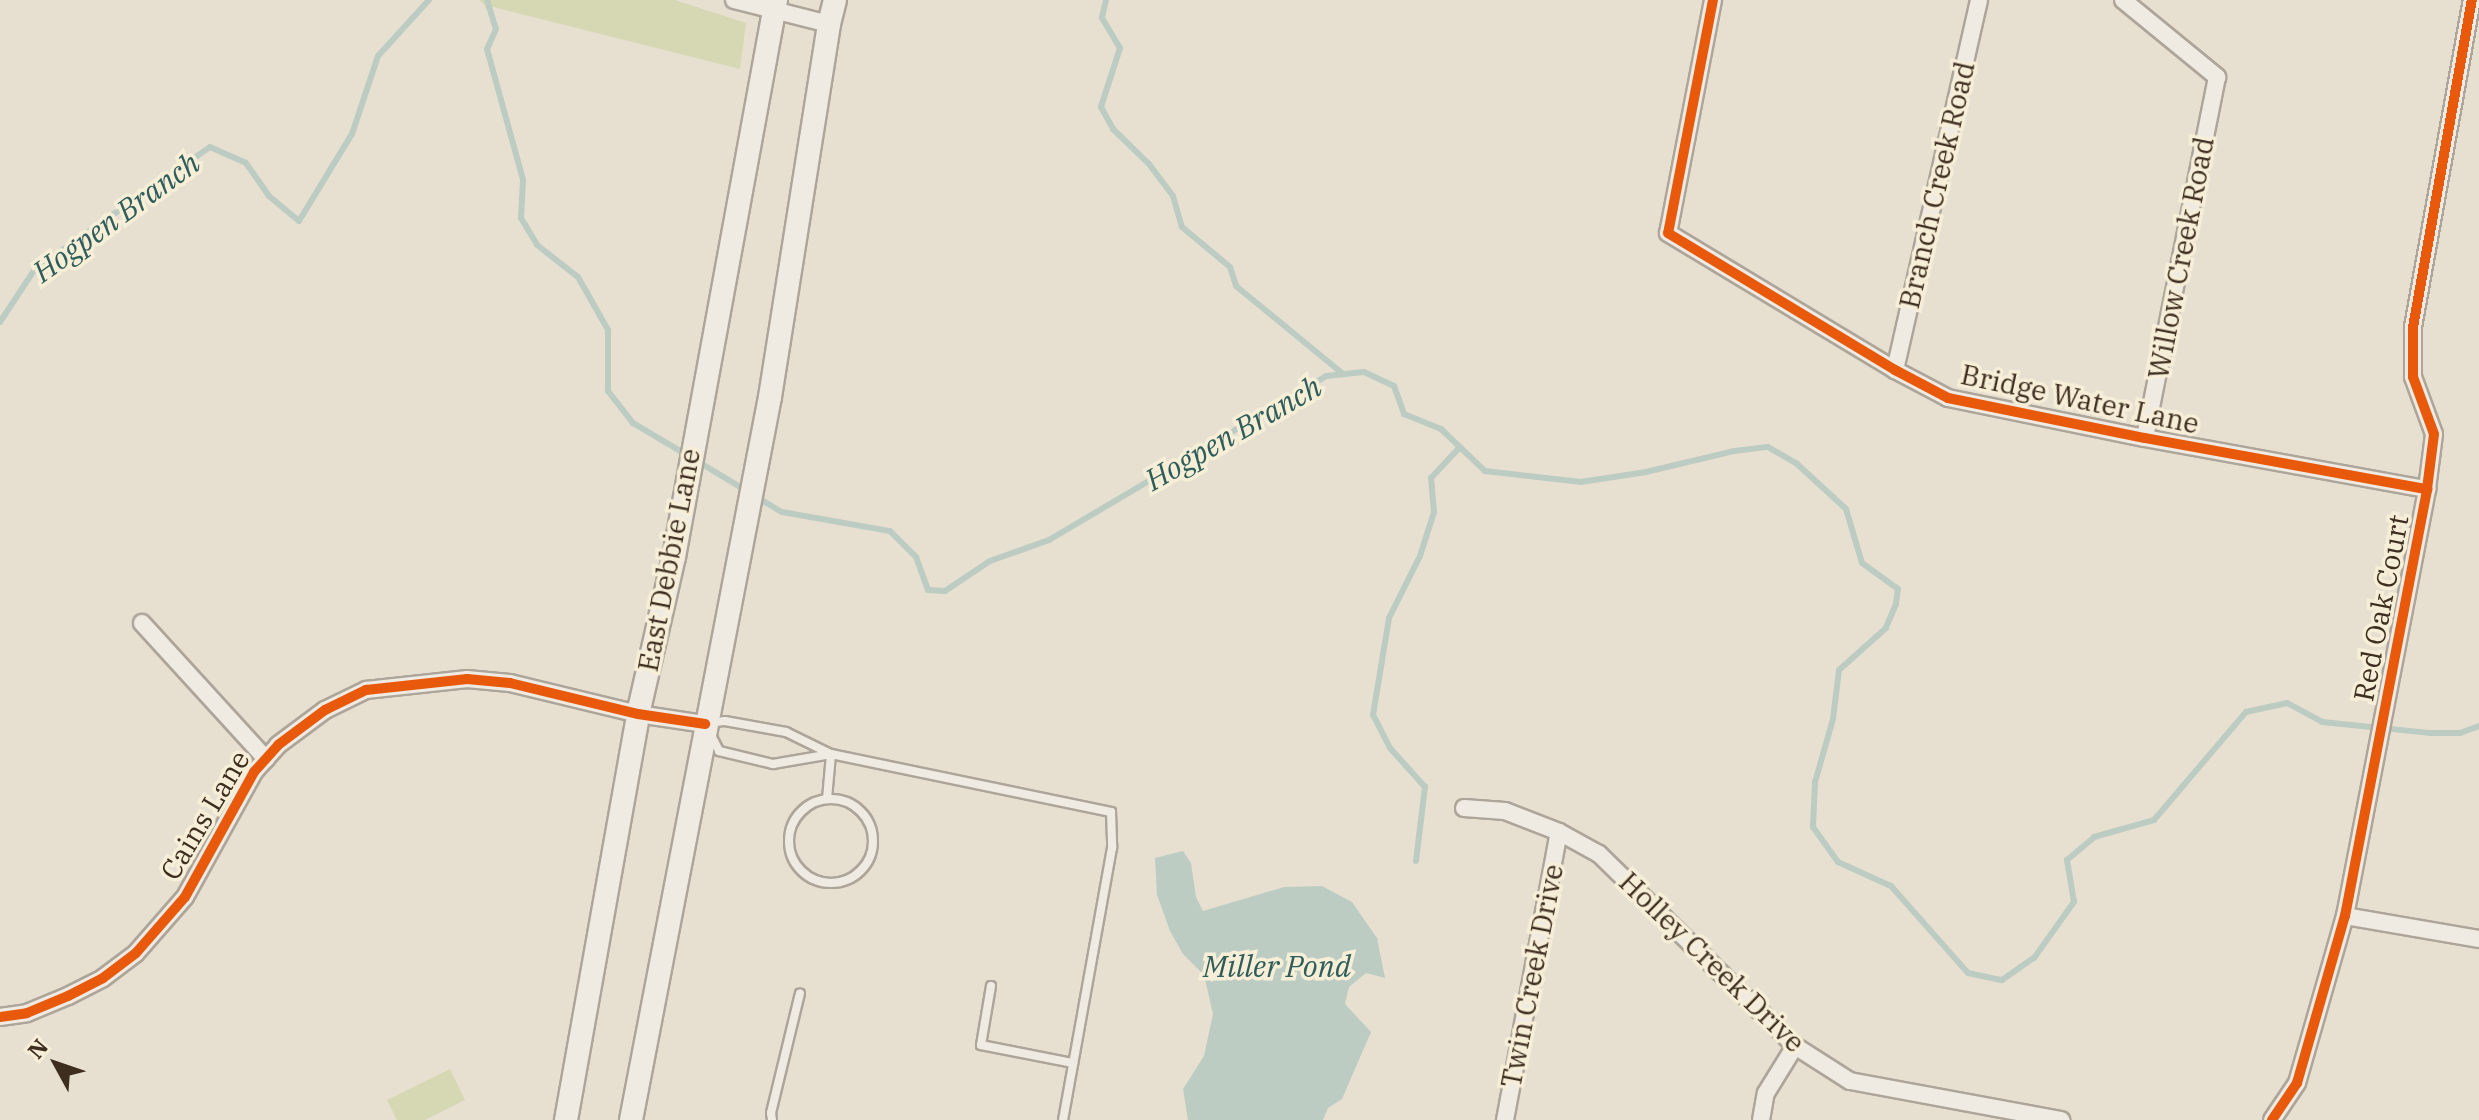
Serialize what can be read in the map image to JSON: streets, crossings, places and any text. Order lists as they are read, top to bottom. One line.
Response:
{"streets":{"main road":["East Debbie Lane"],"street":["Branch Creek Road","Willow Creek Road","Bridge Water Lane","Red Oak Court","Cains Lane","Holley Creek Drive","Twin Creek Drive"]},"crossings":[["Branch Creek Road","Bridge Water Lane"],["Willow Creek Road","Bridge Water Lane"],["Bridge Water Lane","Red Oak Court"],["East Debbie Lane","Cains Lane"],["Holley Creek Drive","Twin Creek Drive"]],"water":["Hogpen Branch","Miller Pond"],"north":"top left"}
